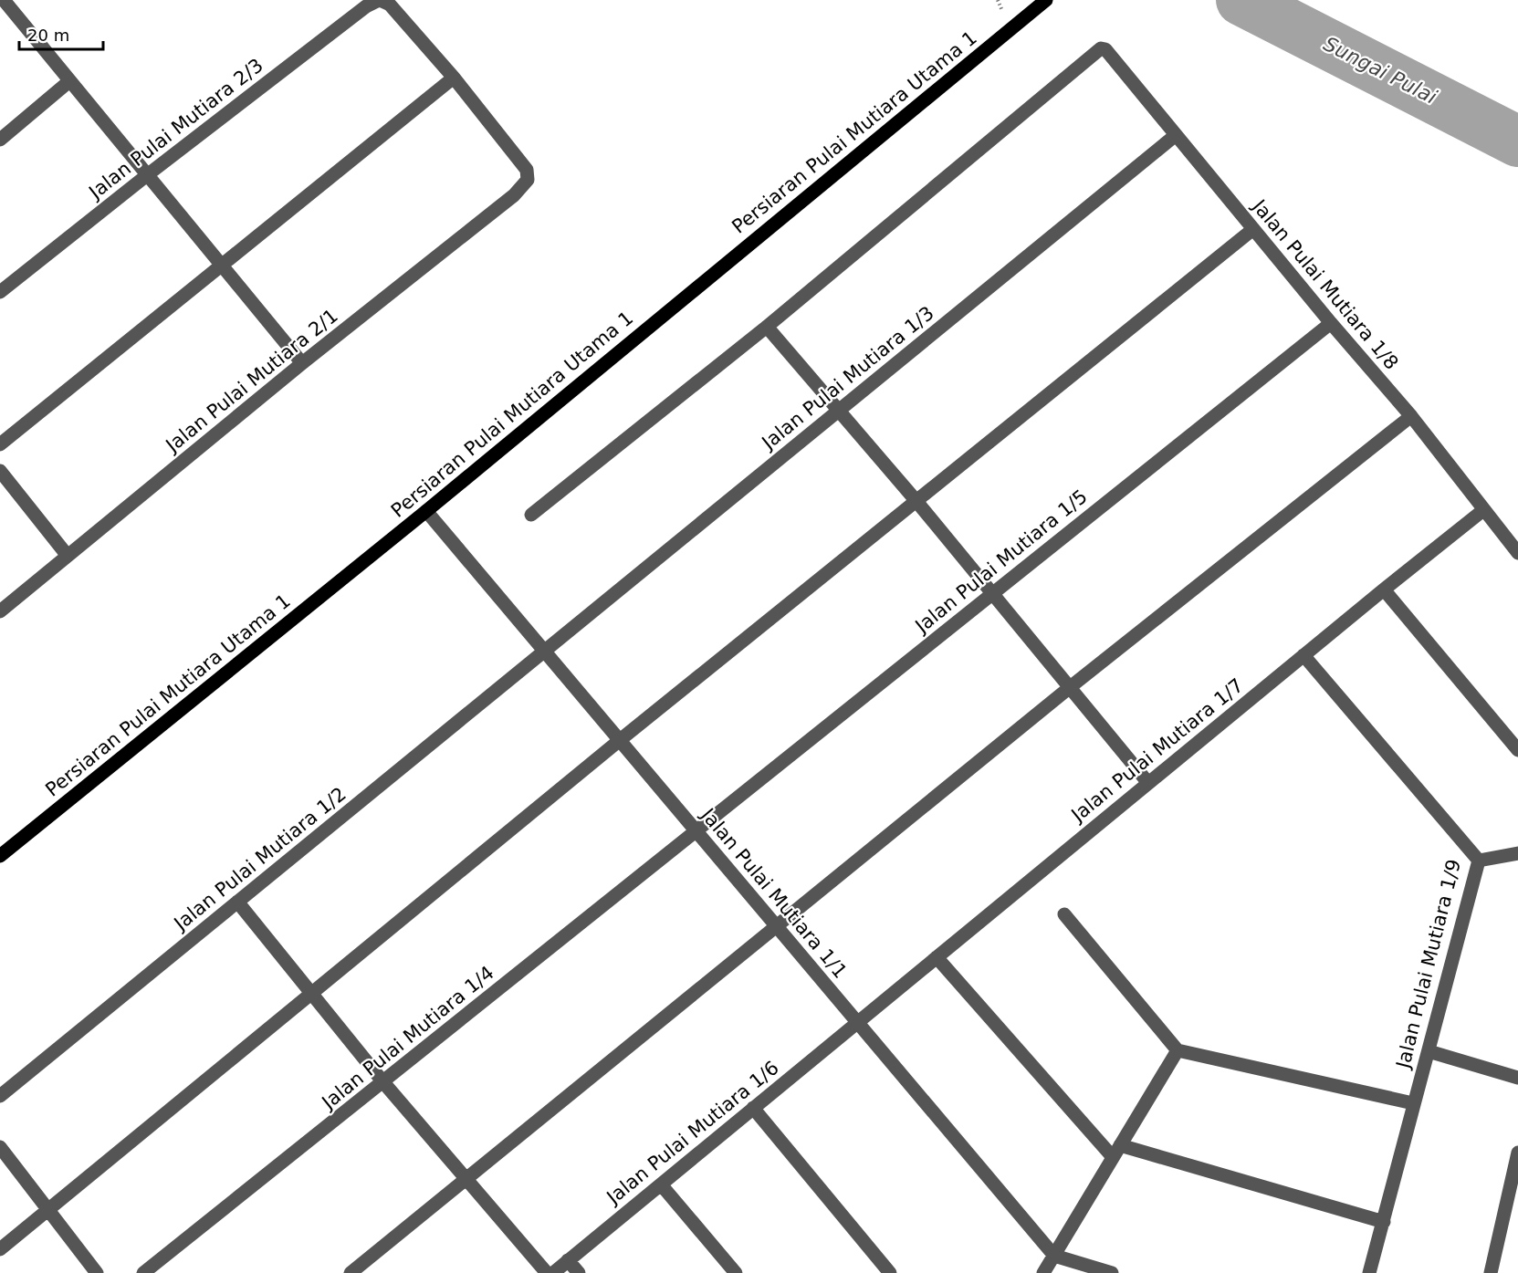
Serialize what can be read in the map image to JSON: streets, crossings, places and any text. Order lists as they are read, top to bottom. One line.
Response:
{"streets":{"main road":["Persiaran Pulai Mutiara Utama 1"],"street":["Jalan Pulai Mutiara 2/3","Jalan Pulai Mutiara 1/8","Jalan Pulai Mutiara 1/3","Jalan Pulai Mutiara 2/1","Jalan Pulai Mutiara 1/5","Jalan Pulai Mutiara 1/7","Jalan Pulai Mutiara 1/2","Jalan Pulai Mutiara 1/1","Jalan Pulai Mutiara 1/9","Jalan Pulai Mutiara 1/4","Jalan Pulai Mutiara 1/6"]},"crossings":[["Persiaran Pulai Mutiara Utama 1","Jalan Pulai Mutiara 1/1"],["Jalan Pulai Mutiara 1/8","Jalan Pulai Mutiara 1/3"],["Jalan Pulai Mutiara 1/8","Jalan Pulai Mutiara 1/5"],["Jalan Pulai Mutiara 1/8","Jalan Pulai Mutiara 1/7"],["Jalan Pulai Mutiara 1/3","Jalan Pulai Mutiara 1/2"],["Jalan Pulai Mutiara 1/3","Jalan Pulai Mutiara 1/1"],["Jalan Pulai Mutiara 1/5","Jalan Pulai Mutiara 1/1"],["Jalan Pulai Mutiara 1/5","Jalan Pulai Mutiara 1/4"],["Jalan Pulai Mutiara 1/7","Jalan Pulai Mutiara 1/1"],["Jalan Pulai Mutiara 1/7","Jalan Pulai Mutiara 1/9"],["Jalan Pulai Mutiara 1/7","Jalan Pulai Mutiara 1/6"],["Jalan Pulai Mutiara 1/2","Jalan Pulai Mutiara 1/1"],["Jalan Pulai Mutiara 1/1","Jalan Pulai Mutiara 1/4"],["Jalan Pulai Mutiara 1/1","Jalan Pulai Mutiara 1/6"]],"water":["Sungai Pulai"],"scale_bar":"20 m"}
